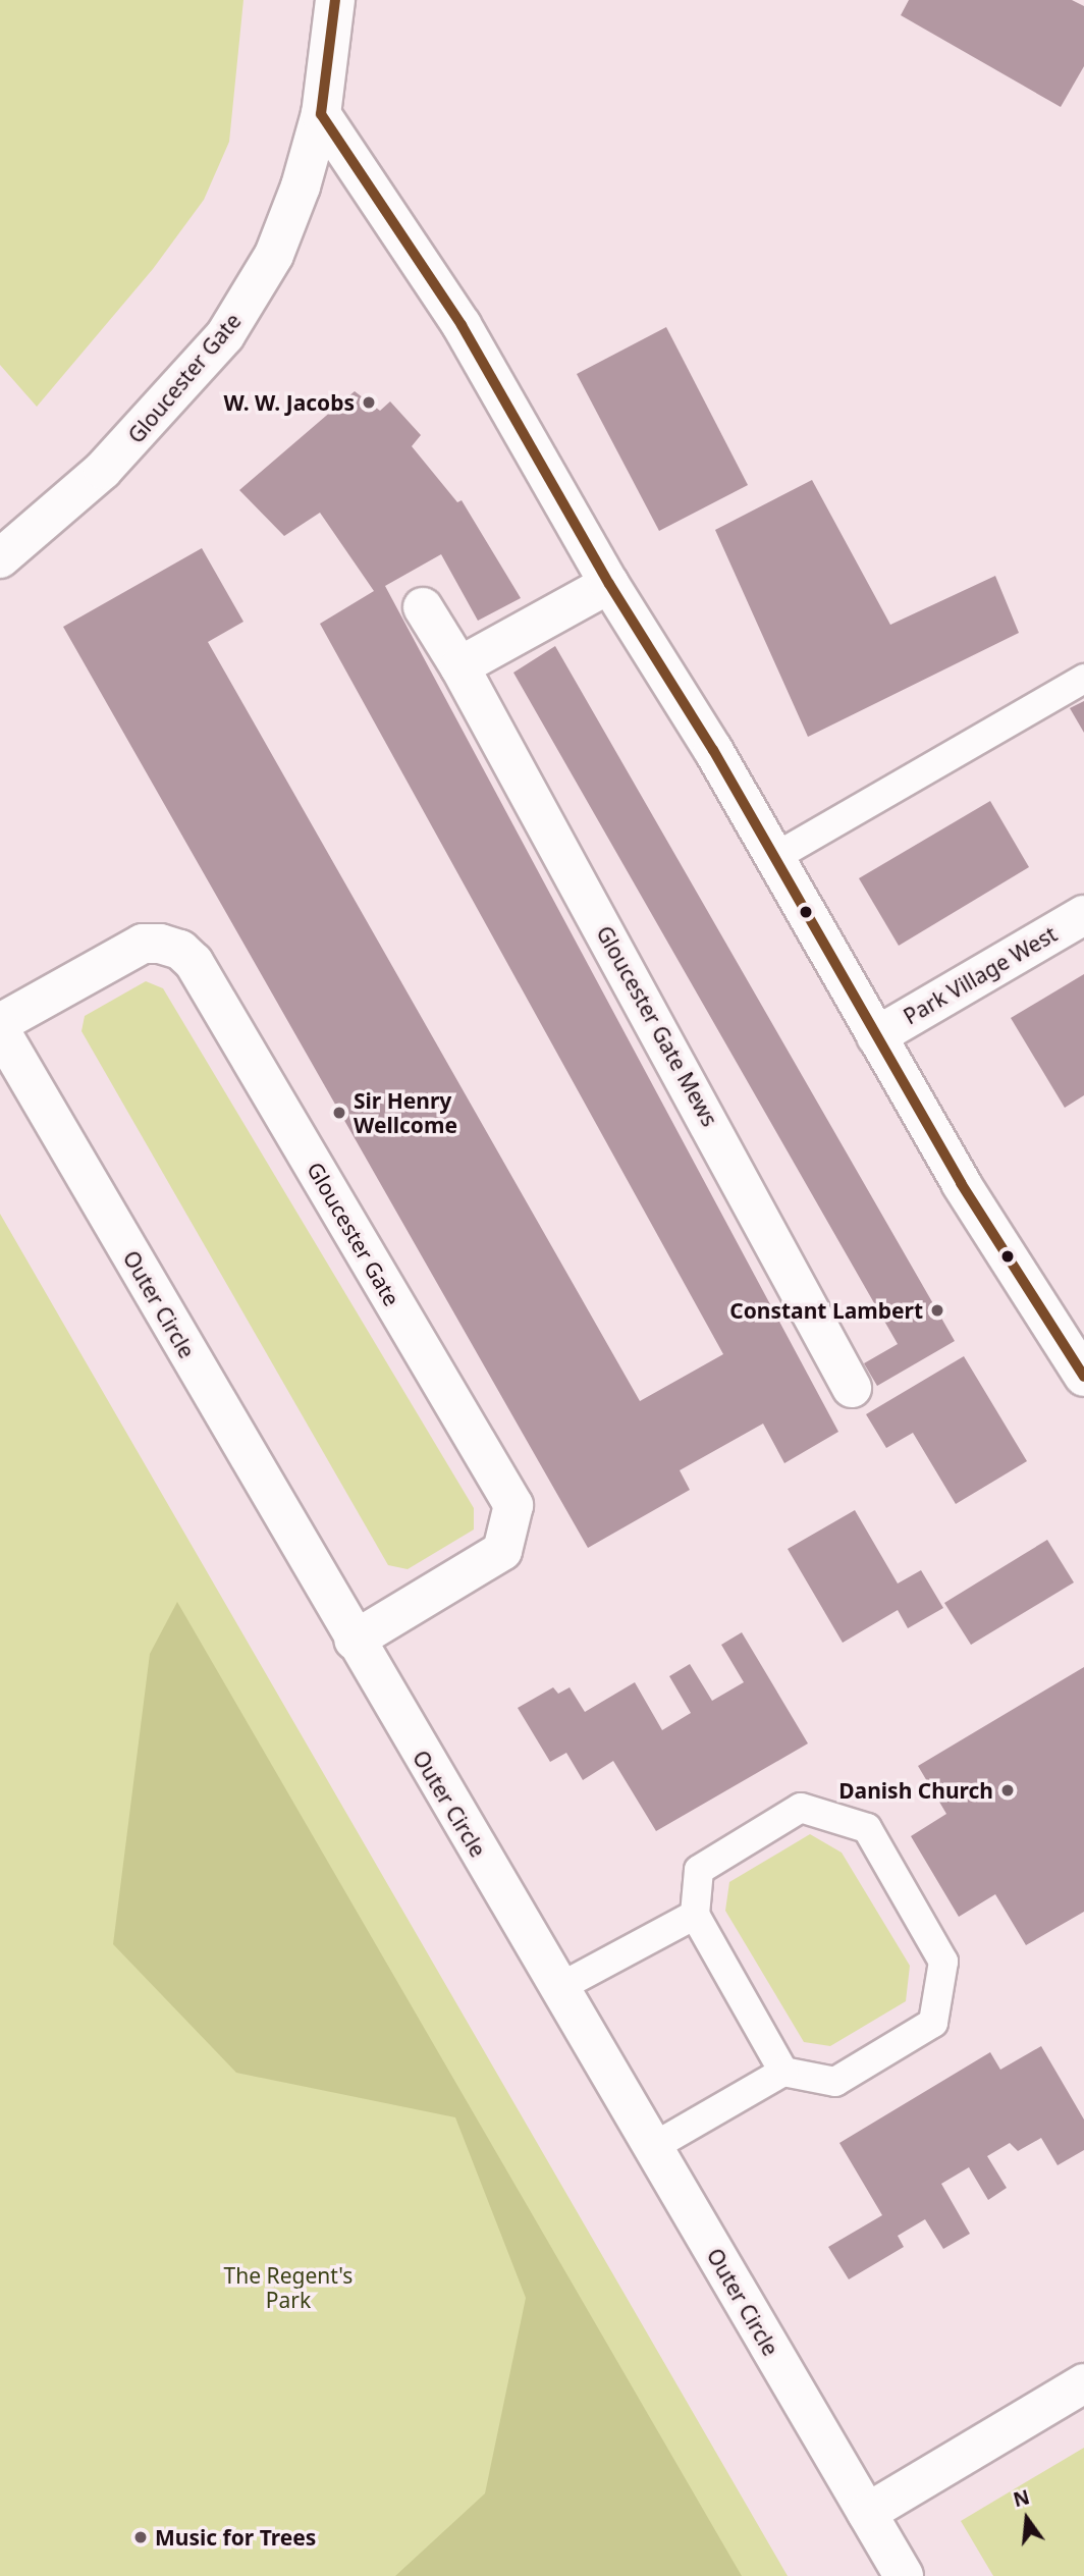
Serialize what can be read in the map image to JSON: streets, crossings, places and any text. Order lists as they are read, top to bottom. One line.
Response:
{"streets":{"street":["Gloucester Gate","Park Village West","Gloucester Gate Mews","Outer Circle"]},"crossings":[["Gloucester Gate","Outer Circle"]],"parks":["The Regent's Park"],"places":["W. W. Jacobs","Sir Henry Wellcome","Constant Lambert","Danish Church","Music for Trees"],"north":"top"}
